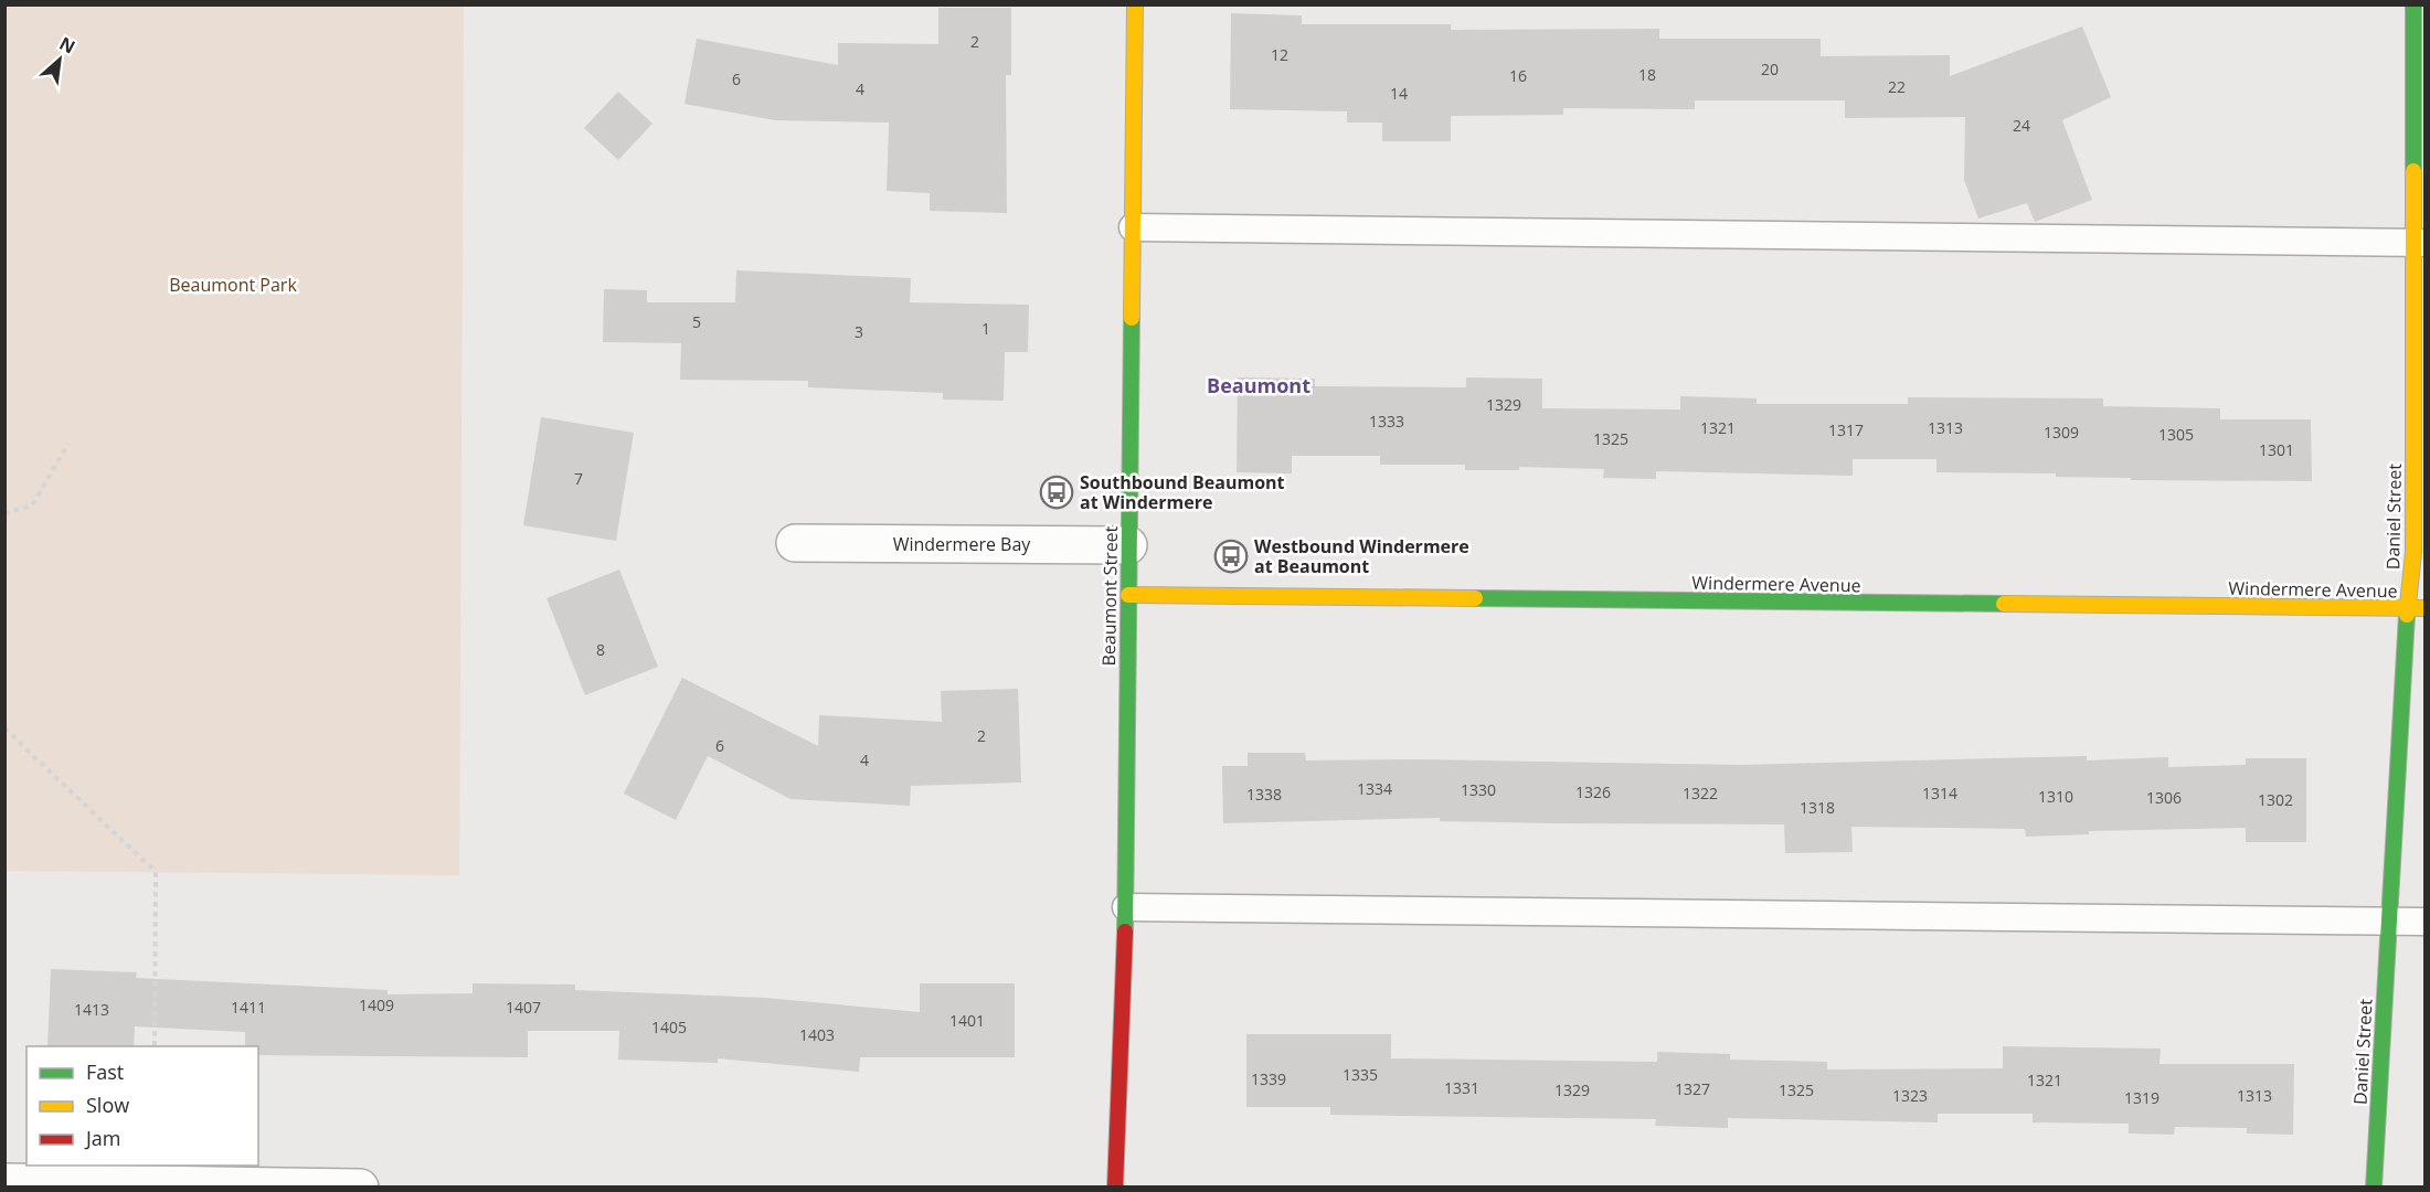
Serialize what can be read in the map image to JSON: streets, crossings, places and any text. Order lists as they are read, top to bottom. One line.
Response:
{"streets":{"street":["Daniel Street","Windermere Bay","Windermere Avenue","Beaumont Street"]},"crossings":[["Daniel Street","Windermere Avenue"],["Windermere Bay","Beaumont Street"],["Windermere Avenue","Beaumont Street"]],"districts":["Beaumont"],"parks":["Beaumont Park"],"places":{"bus stop":["Southbound Beaumont at Windermere","Westbound Windermere at Beaumont"]},"house_numbers":["2","12","20","18","16","6","22","4","14","24","5","1","3","1329","1333","1321","1313","1317","1309","1305","1325","1301","7","8","2","6","4","1334","1330","1326","1322","1314","1338","1310","1306","1302","1318","1409","1411","1407","1413","1401","1405","1403","1335","1339","1321","1331","1327","1329","1325","1323","1313","1319"],"legend":["Fast","Slow","Jam"],"north":"top right"}
